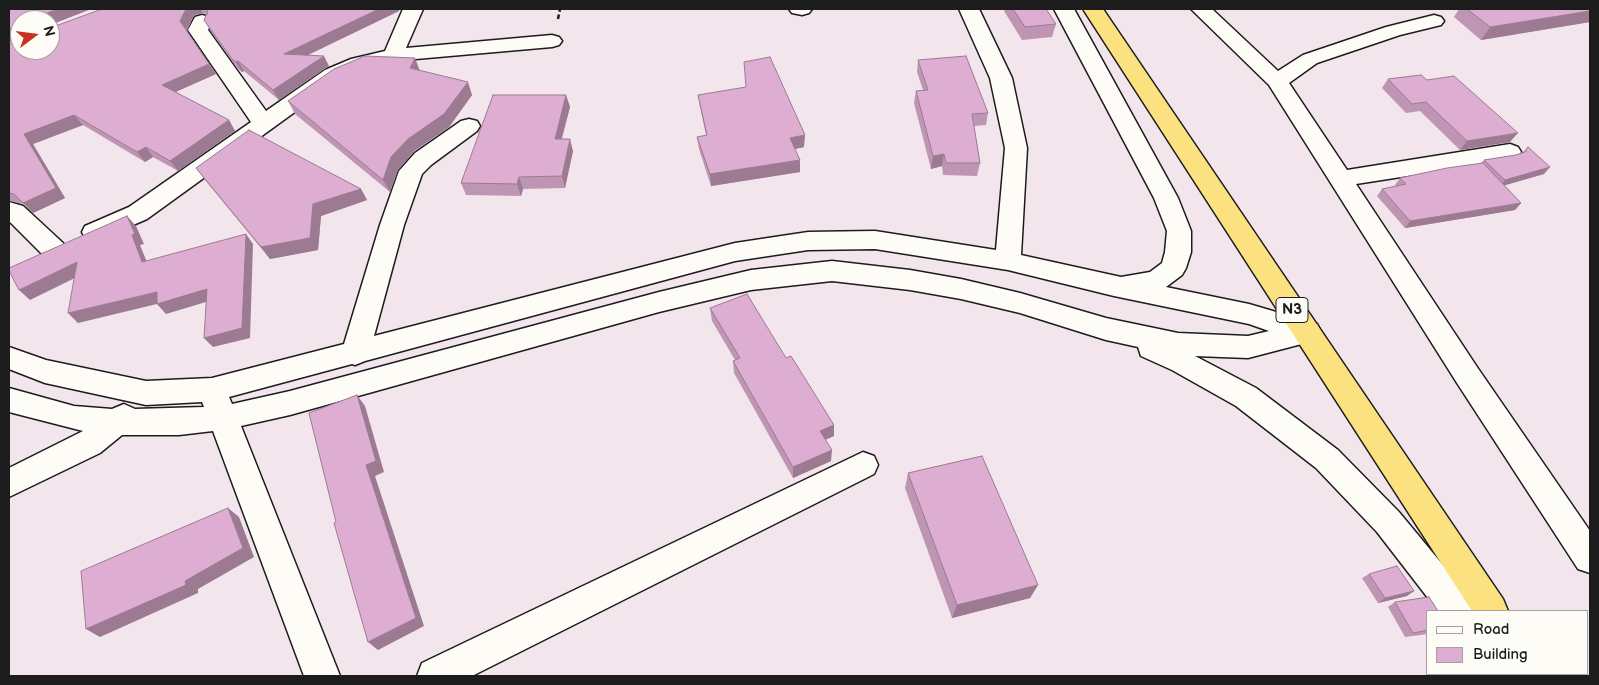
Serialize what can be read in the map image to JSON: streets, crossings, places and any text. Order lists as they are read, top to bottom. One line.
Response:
{"streets":{"highway":["N3"]},"legend":["Road","Building"],"north":"right"}
